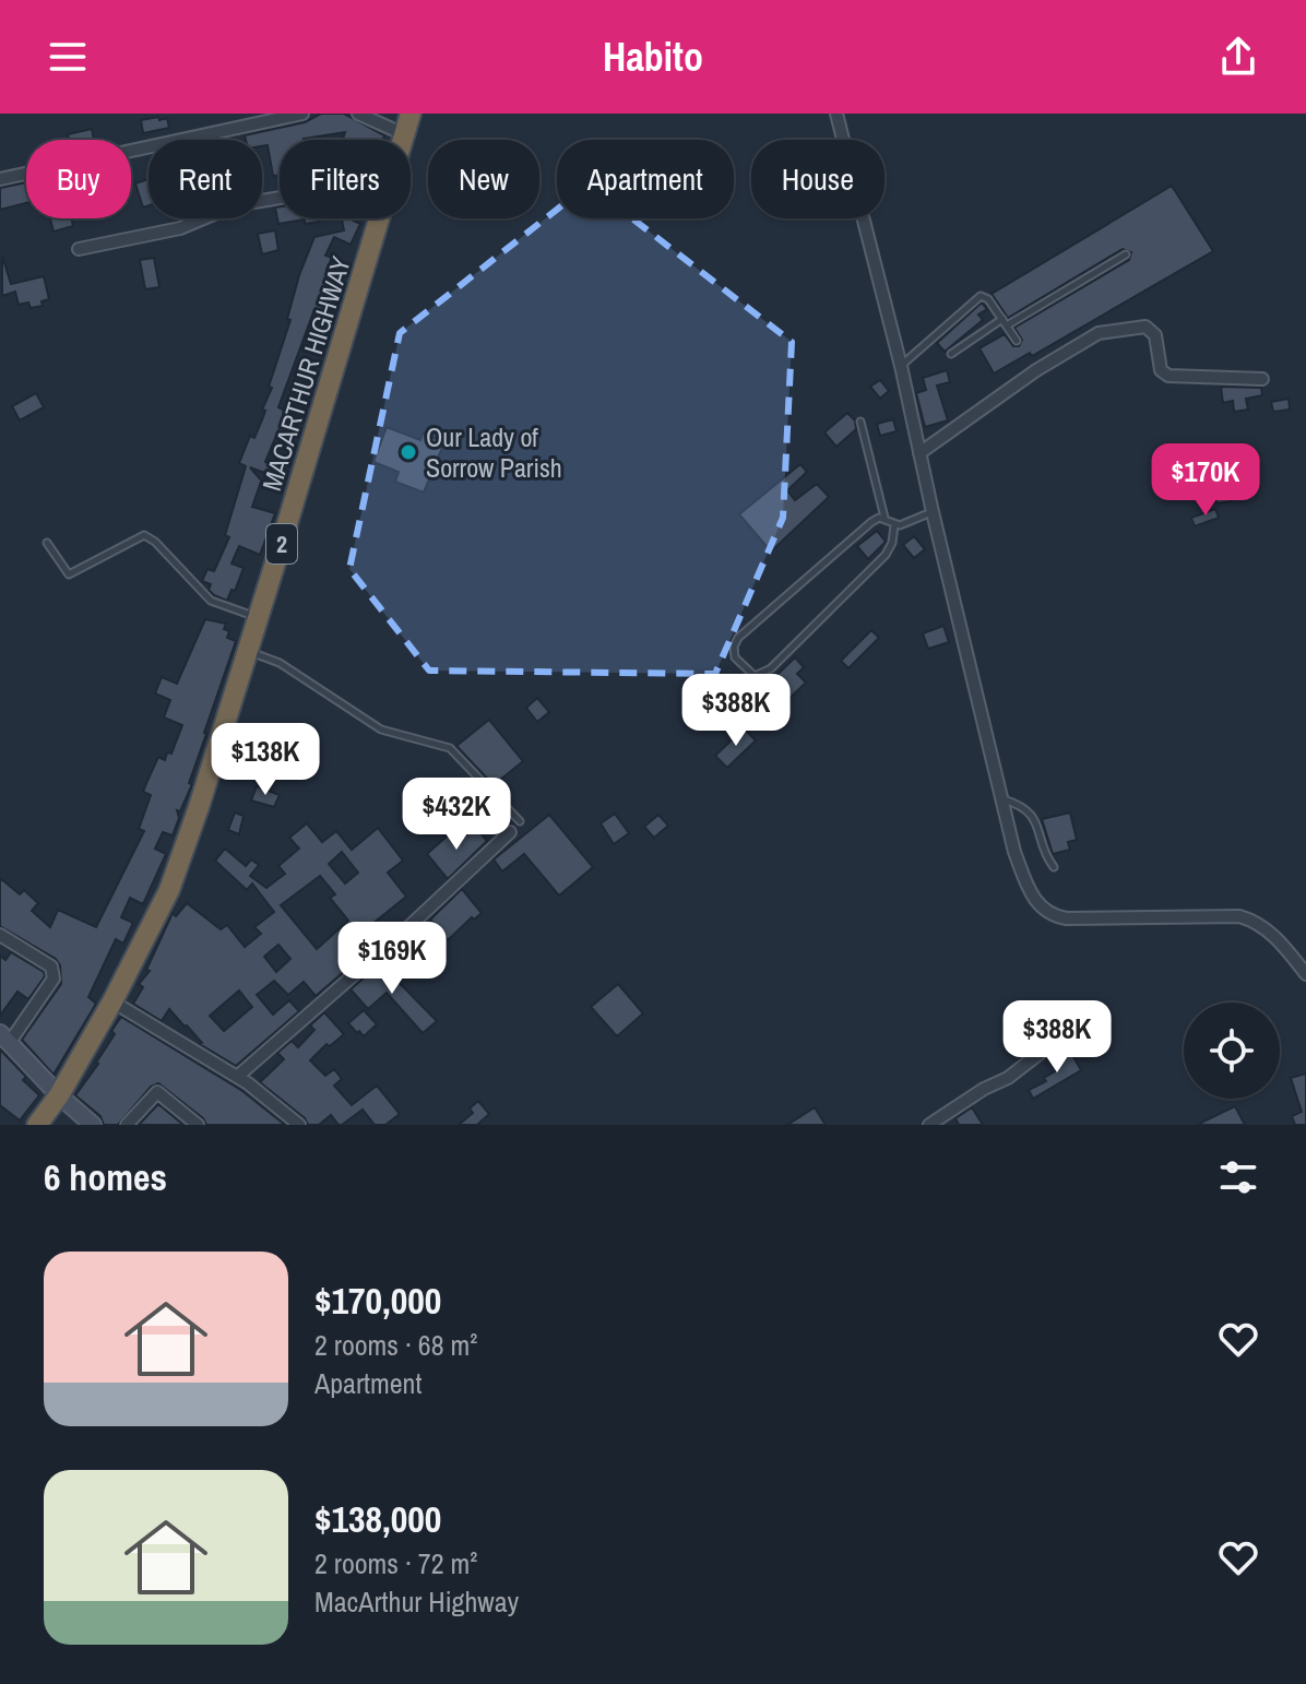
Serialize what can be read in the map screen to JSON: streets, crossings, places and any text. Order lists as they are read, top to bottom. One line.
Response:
{"streets":{"highway":["MACARTHUR HIGHWAY","2"]},"places":["Our Lady of Sorrow Parish"],"page":{"header":"Habito","chip":["Buy","Rent","Filters","New","Apartment","House"],"price":["$170K","$388K","$138K","$432K","$169K","$388K"],"heading":"6 homes","list":[{"name":"$170,000","note":"2 rooms · 68 m² · Apartment"},{"name":"$138,000","note":"2 rooms · 72 m² · MacArthur Highway"}]}}
